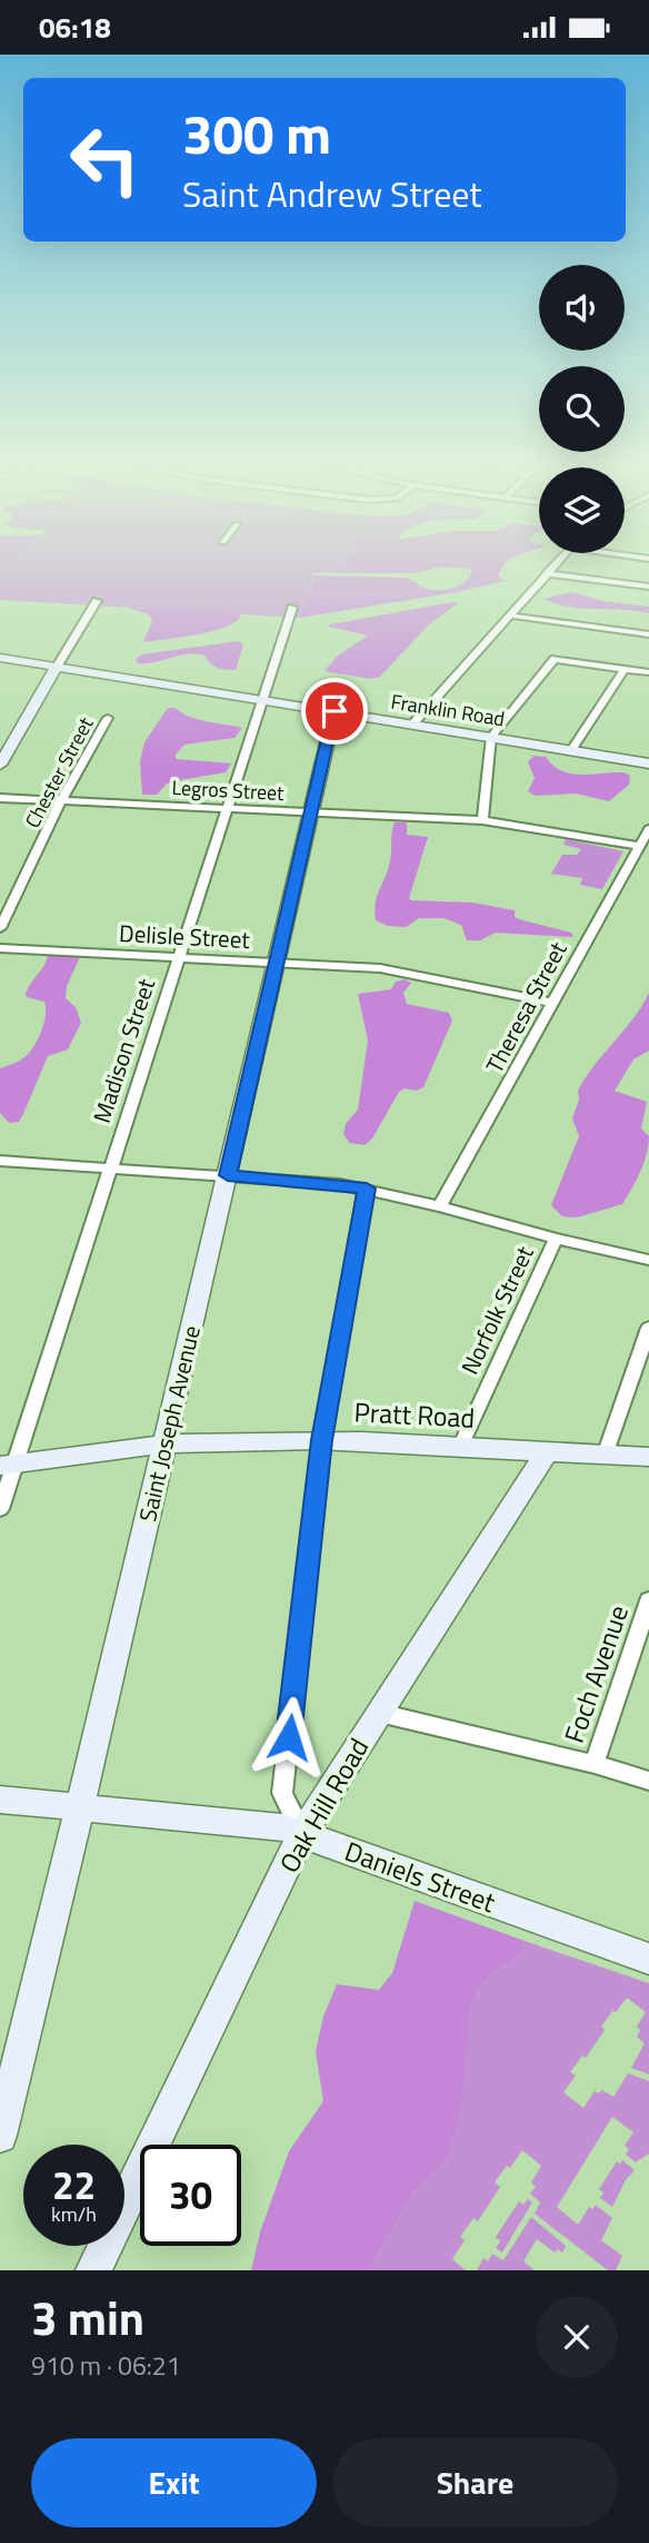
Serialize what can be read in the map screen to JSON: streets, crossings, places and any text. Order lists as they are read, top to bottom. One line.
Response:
{"streets":{"street":["Franklin Road","Chester Street","Legros Street","Delisle Street","Theresa Street","Madison Street","Norfolk Street","Pratt Road","Saint Joseph Avenue","Foch Avenue","Oak Hill Road","Daniels Street"]},"crossings":[["Franklin Road","Madison Street"],["Franklin Road","Saint Joseph Avenue"],["Chester Street","Legros Street"],["Legros Street","Theresa Street"],["Legros Street","Madison Street"],["Legros Street","Saint Joseph Avenue"],["Delisle Street","Theresa Street"],["Delisle Street","Madison Street"],["Delisle Street","Saint Joseph Avenue"],["Madison Street","Pratt Road"],["Norfolk Street","Pratt Road"],["Pratt Road","Saint Joseph Avenue"],["Pratt Road","Oak Hill Road"],["Saint Joseph Avenue","Daniels Street"],["Oak Hill Road","Daniels Street"]],"page":{"status":"06:18","turn":["300 m","Saint Andrew Street"],"speed":"22 km/h","limit":"30","heading":["3 min","910 m · 06:21"],"buttons":["Exit","Share"]}}
